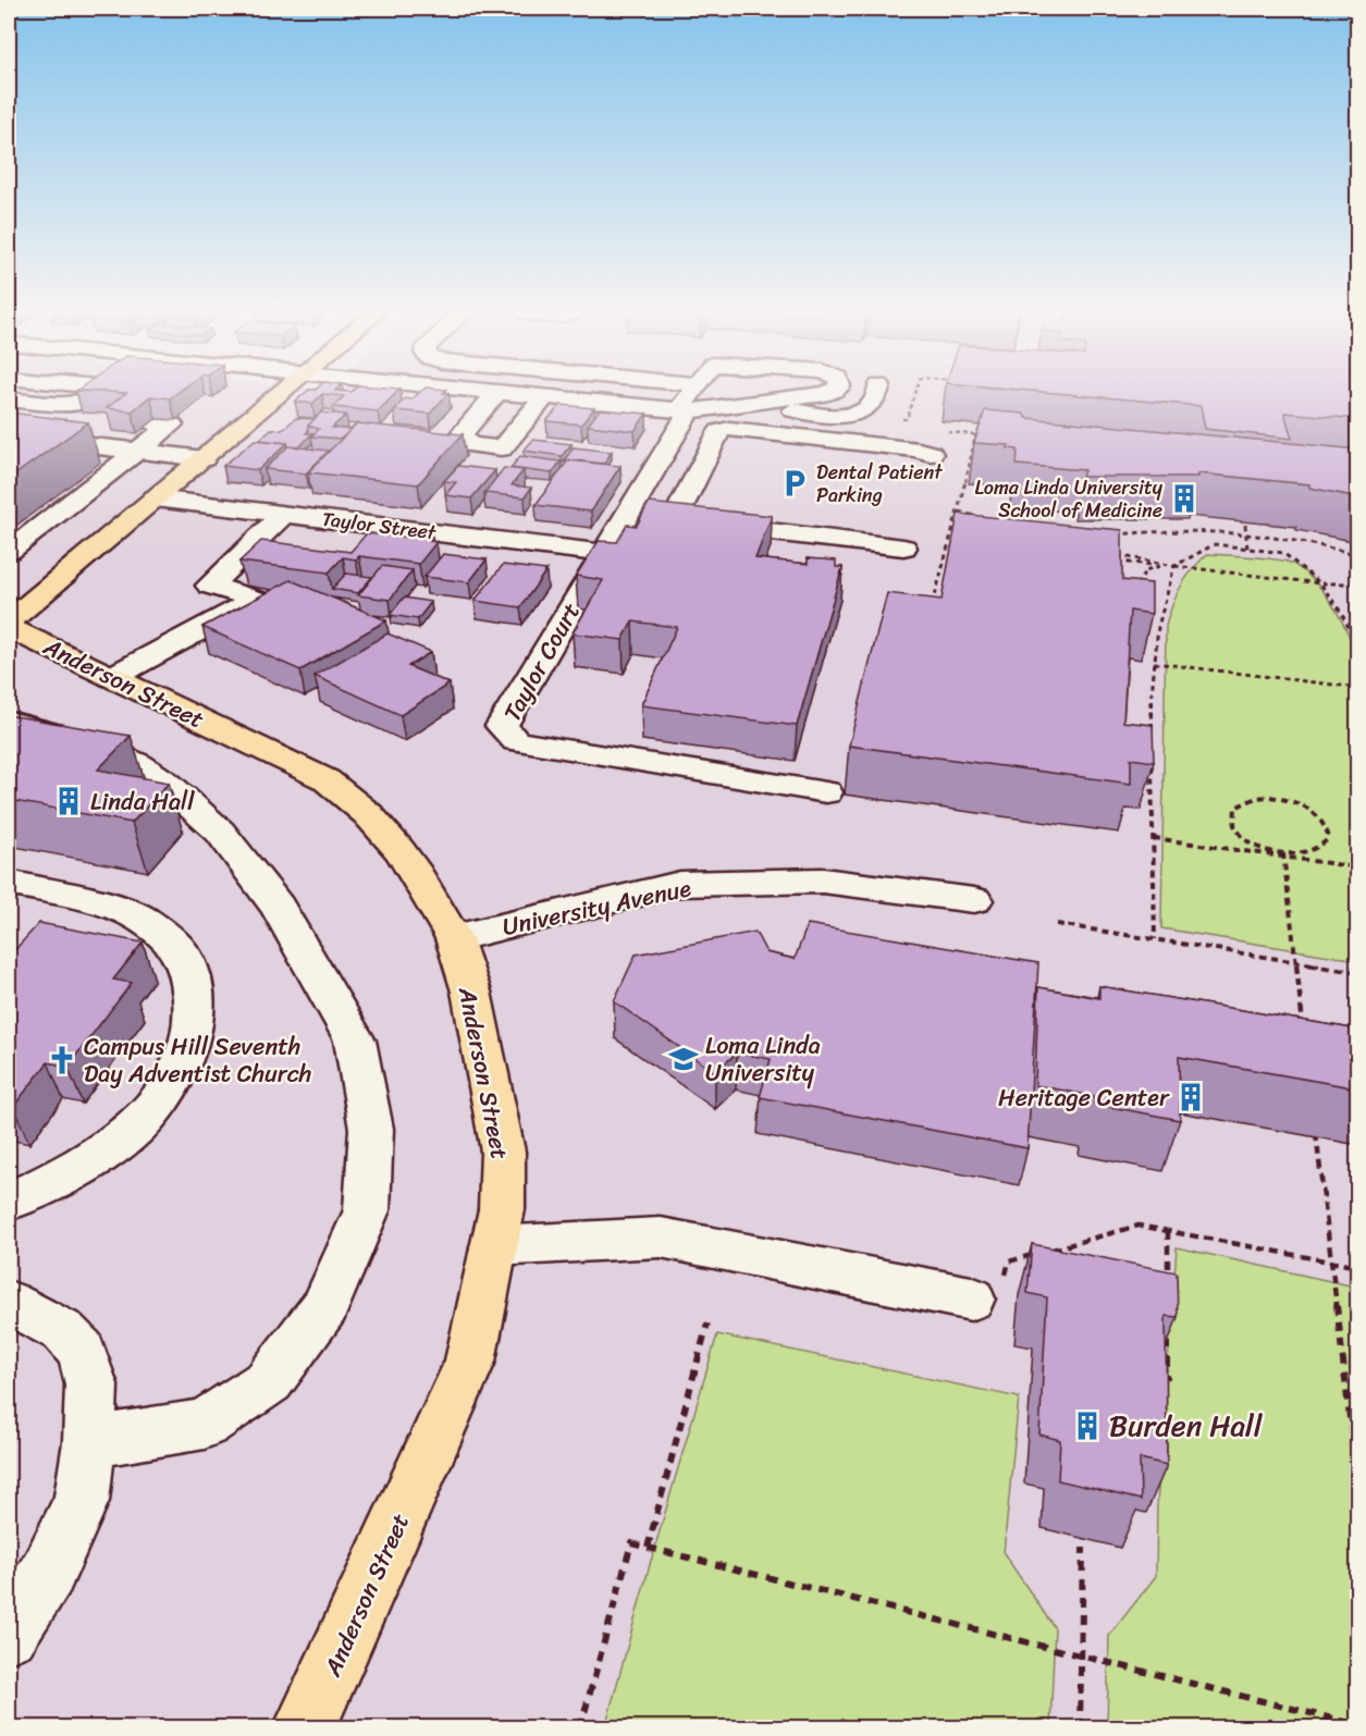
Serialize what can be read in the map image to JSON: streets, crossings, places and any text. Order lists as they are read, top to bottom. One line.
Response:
{"streets":{"main road":["Anderson Street"],"street":["Taylor Street","Taylor Court","University Avenue"]},"crossings":[["Taylor Street","Taylor Court"],["Taylor Street","Anderson Street"],["Anderson Street","University Avenue"]],"places":{"parking":["Dental Patient Parking"],"building":["Loma Linda University School of Medicine","Linda Hall","Heritage Center","Burden Hall"],"school or university":["Loma Linda University"],"church":["Campus Hill Seventh Day Adventist Church"]}}
